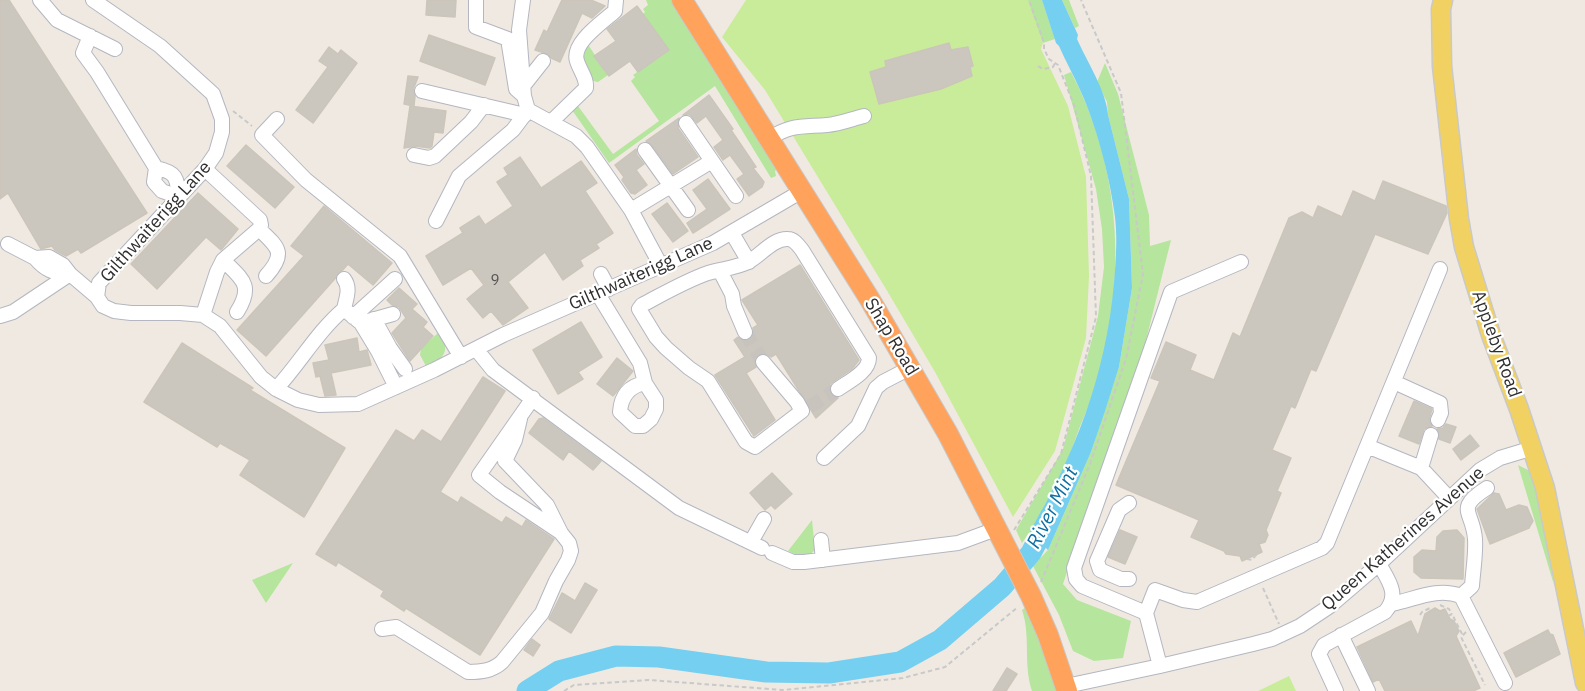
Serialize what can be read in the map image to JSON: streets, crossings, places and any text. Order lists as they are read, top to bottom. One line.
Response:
{"streets":{"highway":["Shap Road"],"main road":["Appleby Road"],"street":["Gilthwaiterigg Lane","Queen Katherines Avenue"]},"crossings":[["Gilthwaiterigg Lane","Shap Road"],["Shap Road","Queen Katherines Avenue"],["Appleby Road","Queen Katherines Avenue"]],"water":["River Mint"],"house_numbers":["9"]}
